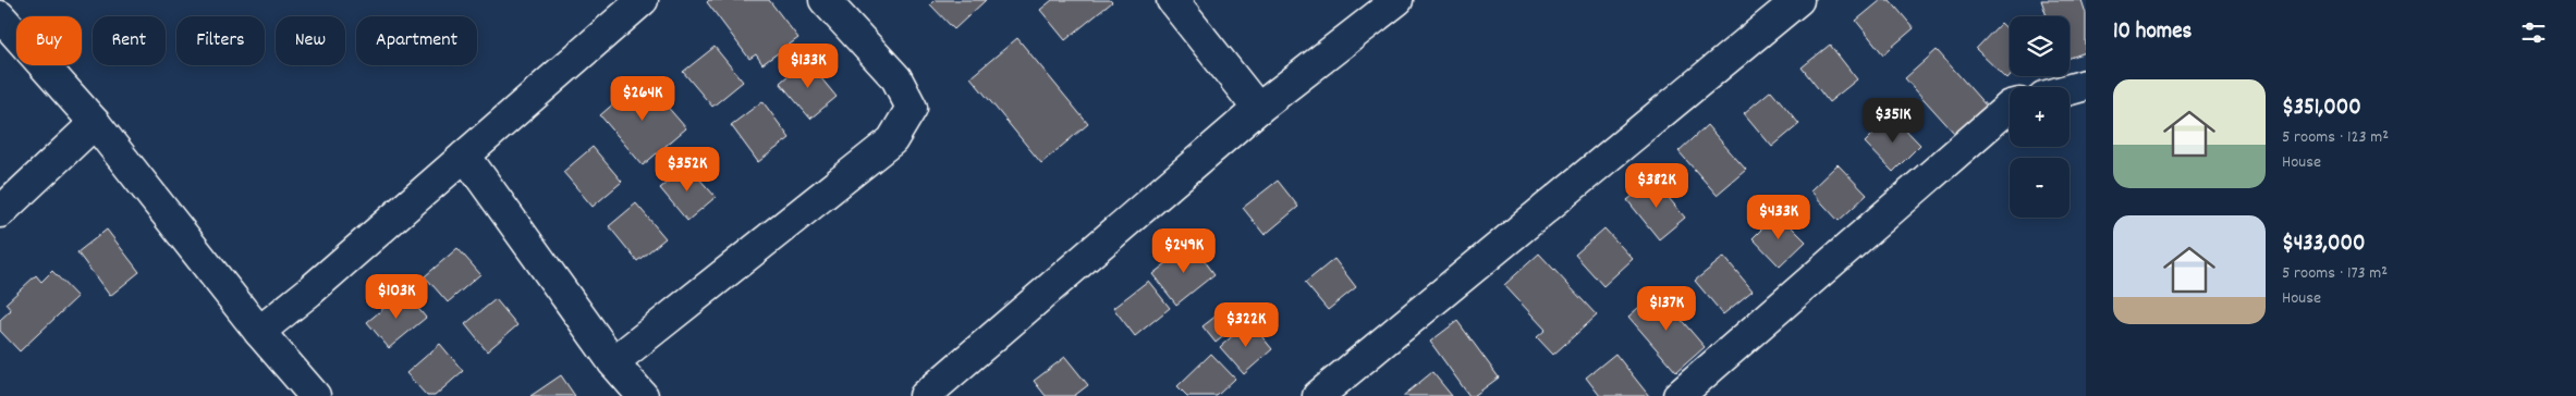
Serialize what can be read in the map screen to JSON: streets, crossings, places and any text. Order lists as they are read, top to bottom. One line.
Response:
{"page":{"heading":"10 homes","map_buttons":["+","−"],"chip":["Buy","Rent","Filters","New","Apartment"],"price":["$133K","$264K","$351K","$352K","$382K","$433K","$249K","$103K","$137K","$322K"],"list":[{"name":"$351,000","note":"5 rooms · 123 m² · House"},{"name":"$433,000","note":"5 rooms · 173 m² · House"}]}}
